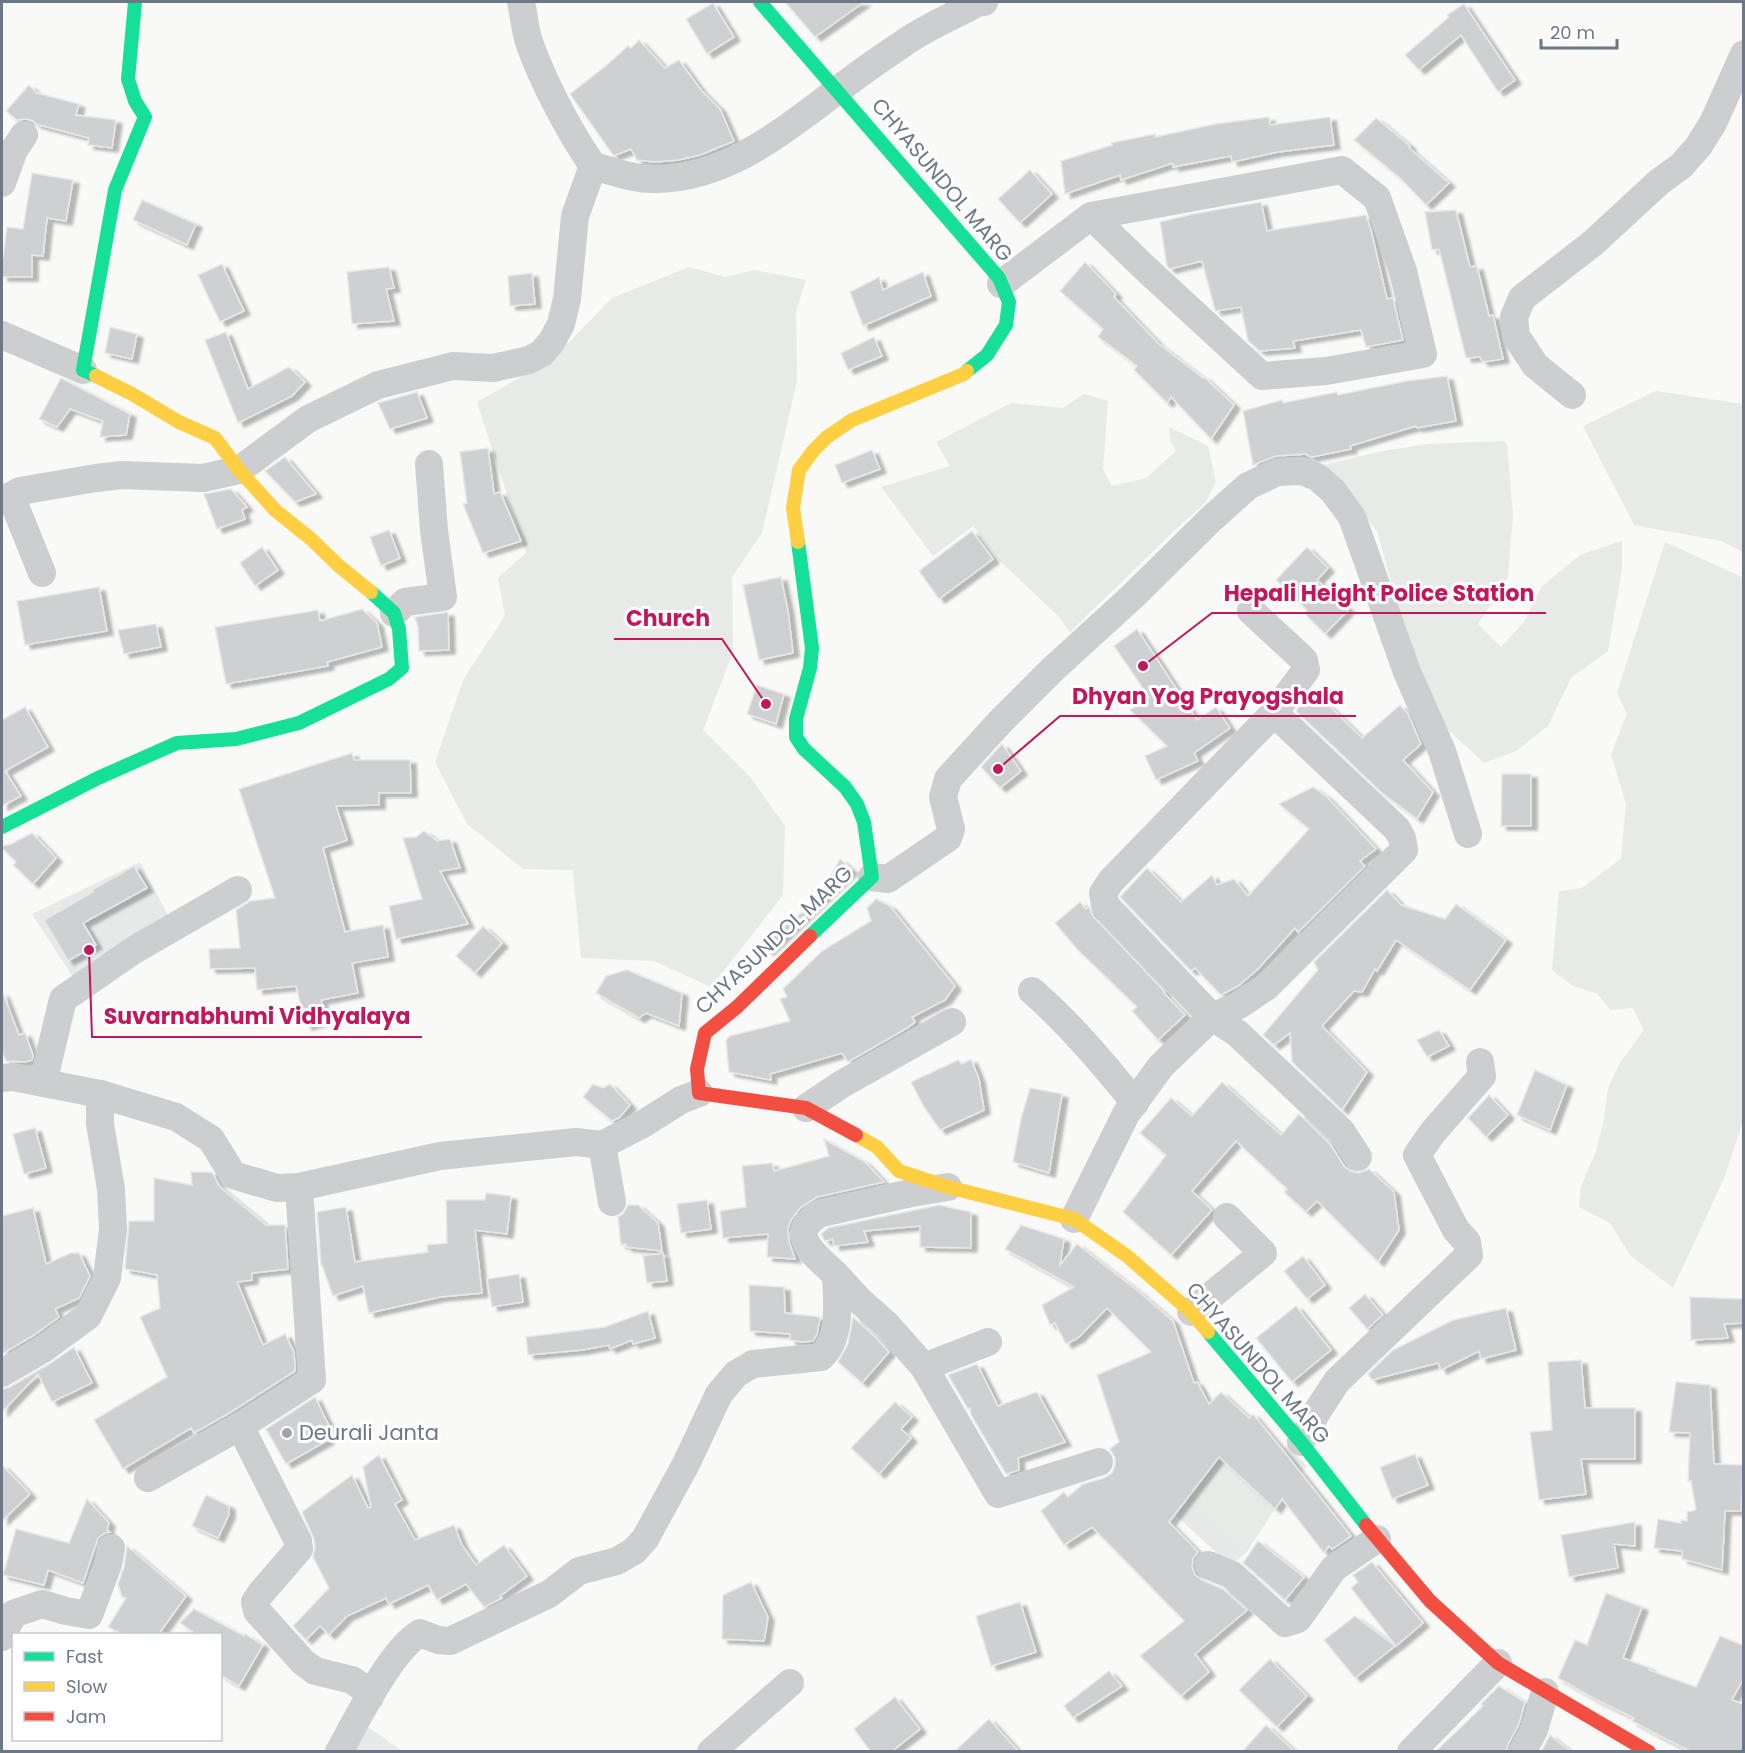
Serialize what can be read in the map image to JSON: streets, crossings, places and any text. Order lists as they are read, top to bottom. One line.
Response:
{"streets":{"street":["CHYASUNDOL MARG"]},"places":["Hepali Height Police Station","Church","Dhyan Yog Prayogshala","Suvarnabhumi Vidhyalaya","Deurali Janta"],"legend":["Fast","Slow","Jam"],"scale_bar":"20 m"}
